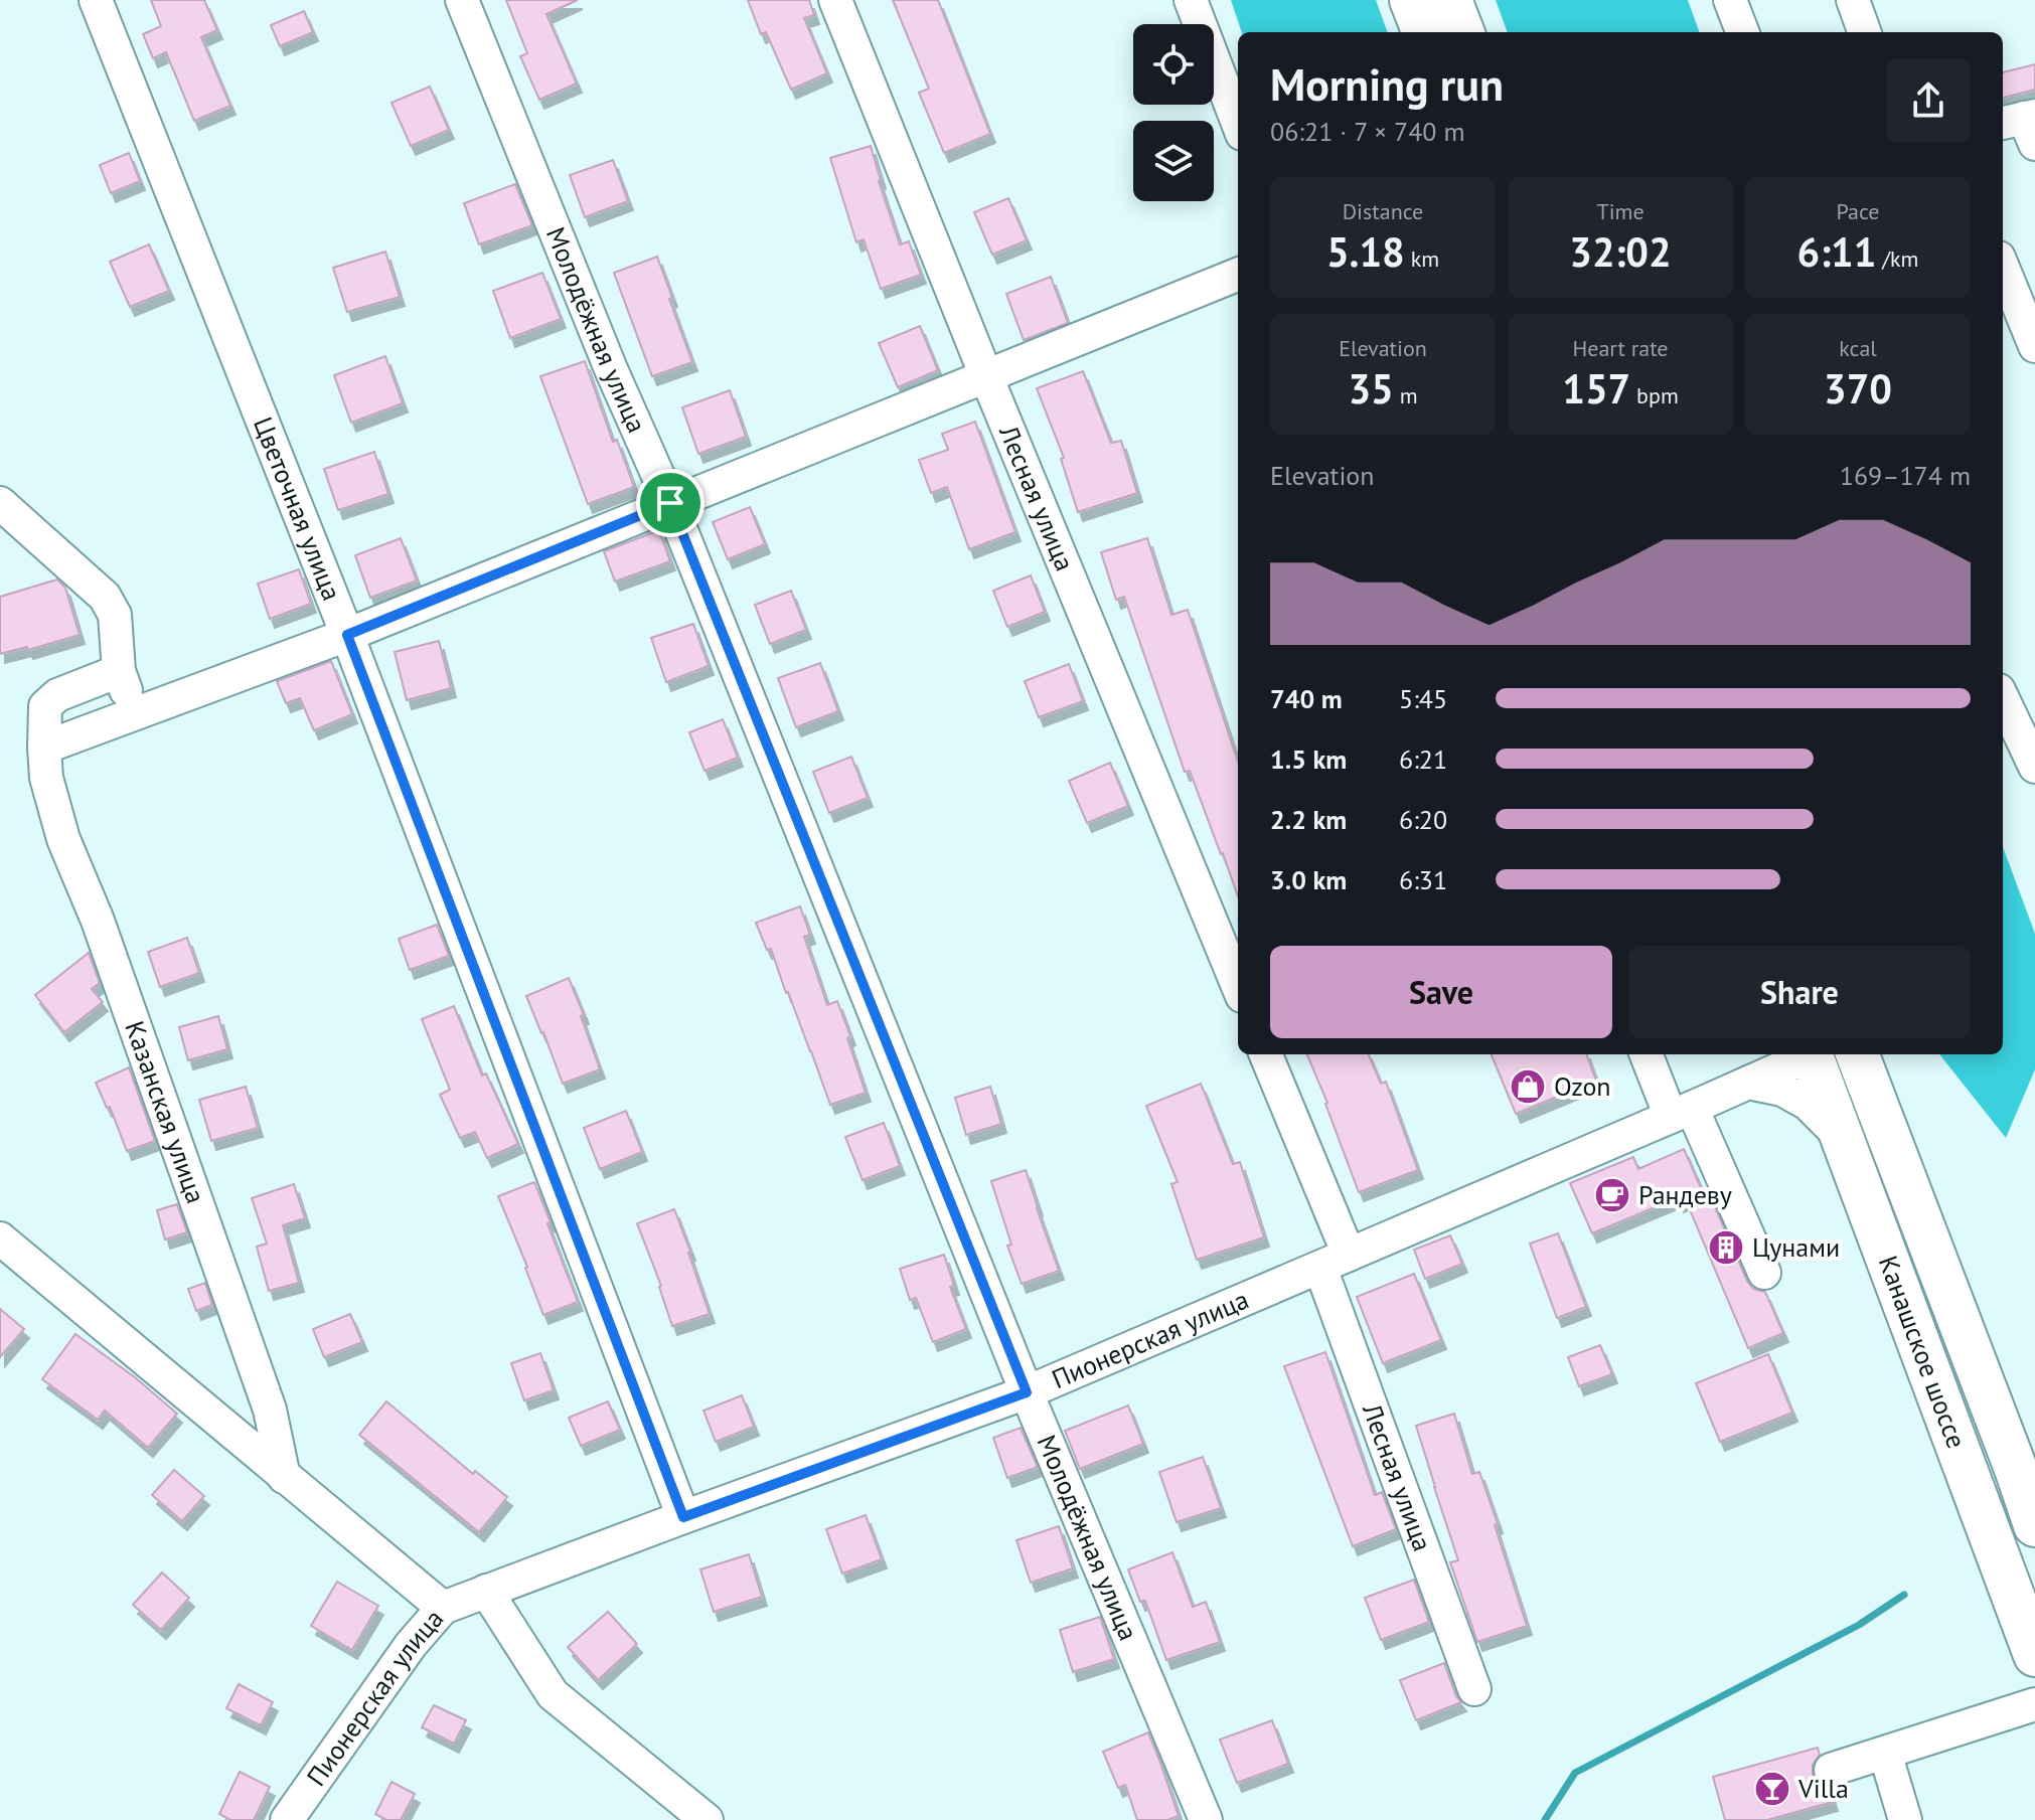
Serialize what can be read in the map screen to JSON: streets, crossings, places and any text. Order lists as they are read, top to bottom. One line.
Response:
{"streets":{"main road":["Канашское шоссе"],"street":["Молодёжная улица","Лесная улица","Цветочная улица","Казанская улица","Пионерская улица"]},"crossings":[["Молодёжная улица","Пионерская улица"],["Лесная улица","Пионерская улица"],["Цветочная улица","Пионерская улица"]],"places":{"shop":["Ozon"],"cafe":["Рандеву"],"building":["Цунами"],"bar":["Villa"]},"page":{"heading":["Morning run","06:21 · 7 × 740 m"],"stats":[["Distance","5.18 km"],["Time","32:02"],["Pace","6:11 /km"],["Elevation","35 m"],["Heart rate","157 bpm"],["kcal","370"]],"chart":["Elevation","169–174 m"],"list":[{"name":"740 m","note":"5:45"},{"name":"1.5 km","note":"6:21"},{"name":"2.2 km","note":"6:20"},{"name":"3.0 km","note":"6:31"}],"buttons":["Save","Share"]}}
